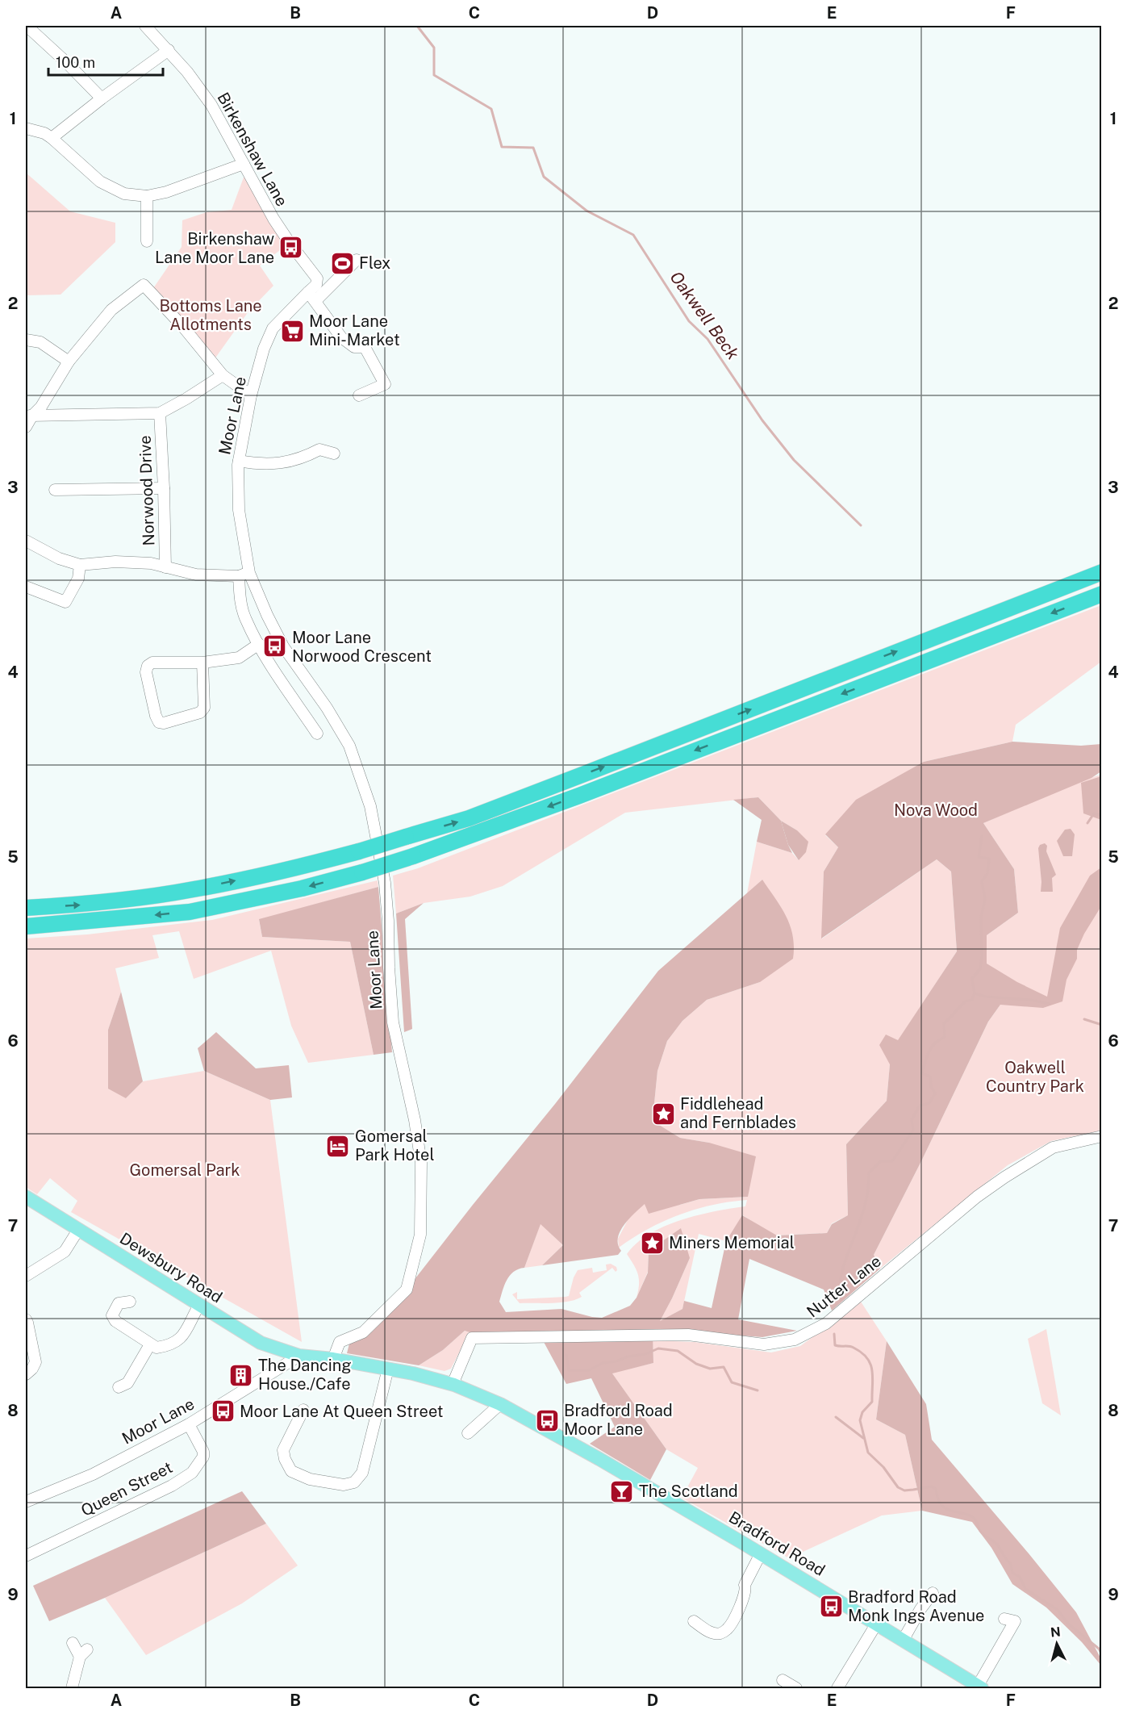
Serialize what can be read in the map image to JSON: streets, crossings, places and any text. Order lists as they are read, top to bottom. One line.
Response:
{"streets":{"main road":["Dewsbury Road","Bradford Road"],"street":["Birkenshaw Lane","Moor Lane","Norwood Drive","Nutter Lane","Queen Street"]},"crossings":[["Birkenshaw Lane","Moor Lane"],["Moor Lane","Dewsbury Road"],["Moor Lane","Queen Street"],["Moor Lane","Bradford Road"],["Dewsbury Road","Bradford Road"],["Nutter Lane","Bradford Road"]],"water":["Oakwell Beck"],"parks":["Bottoms Lane Allotments","Nova Wood","Oakwell Country Park","Gomersal Park"],"places":{"bus stop":["Birkenshaw Lane Moor Lane","Moor Lane Norwood Crescent","Moor Lane At Queen Street","Bradford Road Moor Lane","Bradford Road Monk Ings Avenue"],"sports":["Flex"],"supermarket":["Moor Lane Mini-Market"],"place":["Fiddlehead and Fernblades","Miners Memorial"],"hotel":["Gomersal Park Hotel"],"building":["The Dancing House./Cafe"],"bar":["The Scotland"]},"scale_bar":"100 m","north":"top","grid":{"columns":["A","B","C","D","E","F"],"rows":["1","2","3","4","5","6","7","8","9"]}}
